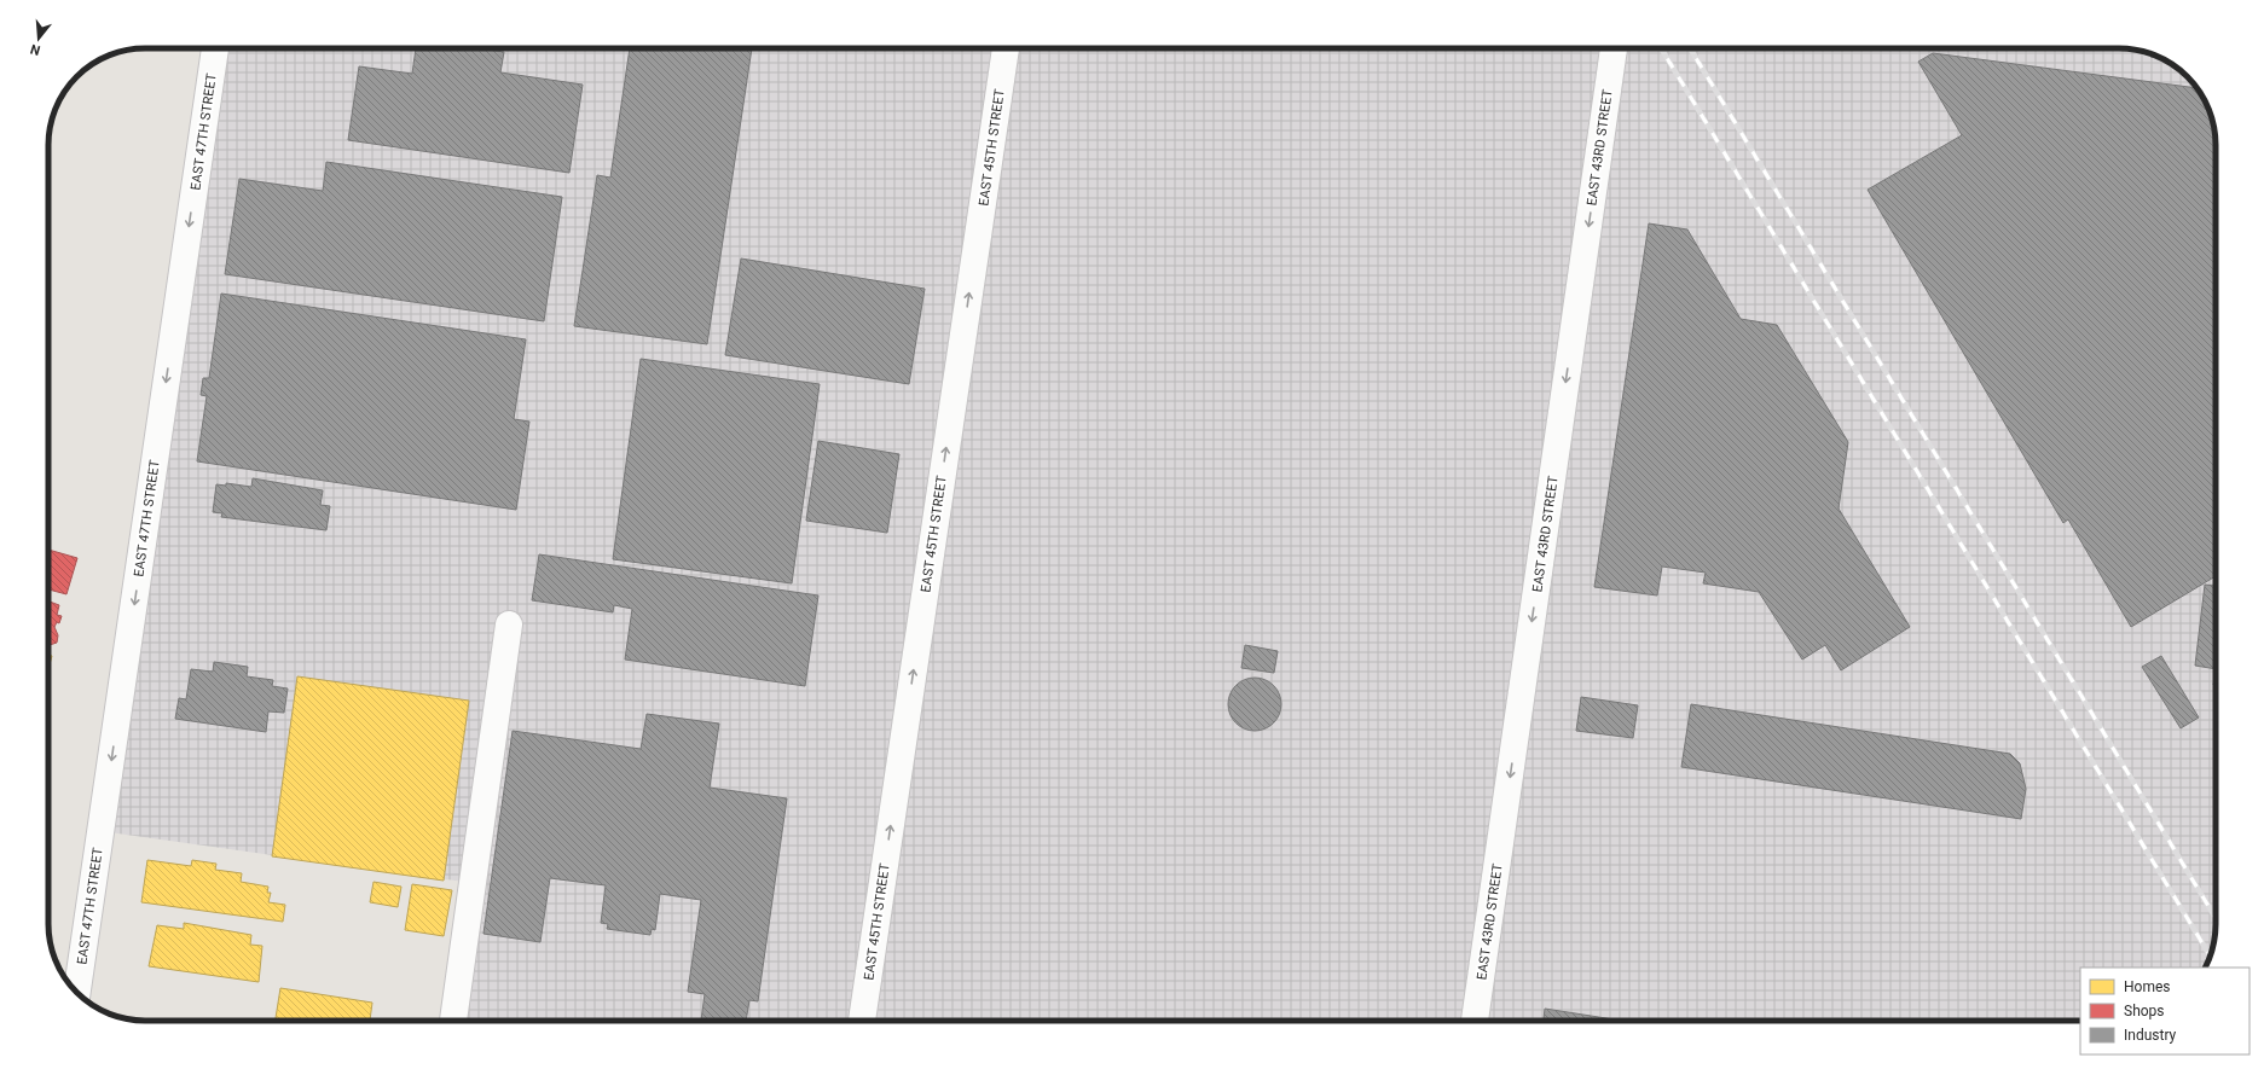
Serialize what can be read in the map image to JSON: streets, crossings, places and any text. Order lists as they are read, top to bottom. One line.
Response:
{"streets":{"street":["EAST 47TH STREET","EAST 45TH STREET","EAST 43RD STREET"]},"one_way":["EAST 47TH STREET","EAST 45TH STREET","EAST 43RD STREET"],"legend":["Homes","Shops","Industry"],"north":"bottom"}
